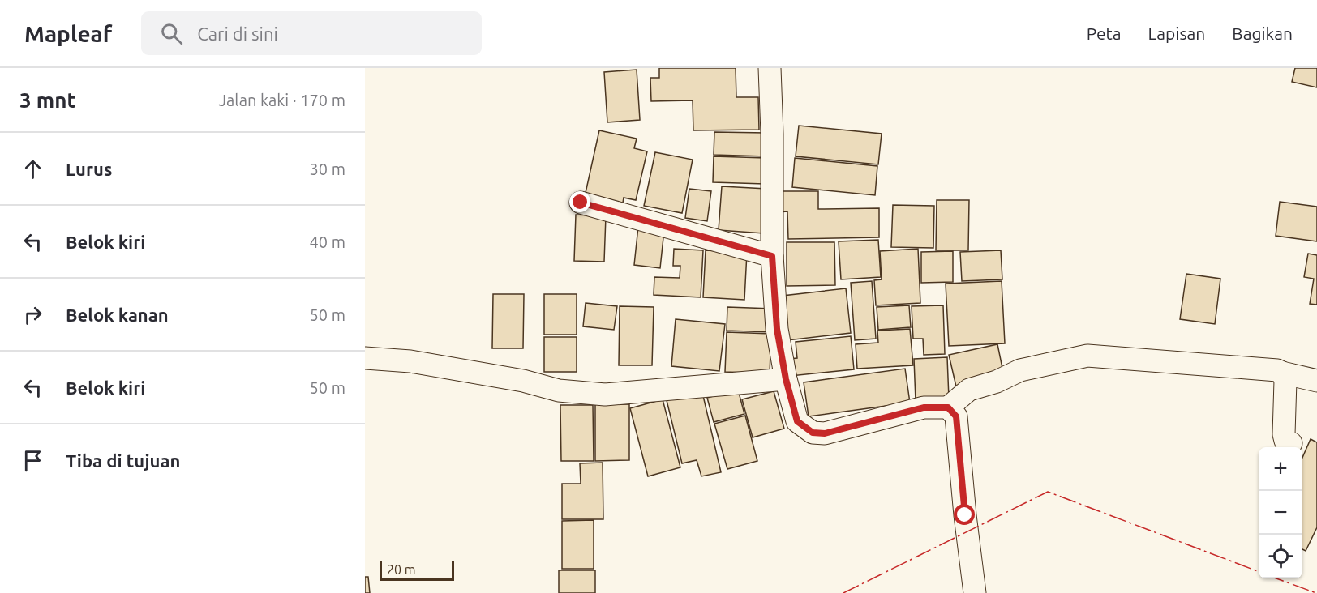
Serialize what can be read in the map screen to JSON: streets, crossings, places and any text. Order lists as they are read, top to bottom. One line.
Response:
{"scale_bar":"20 m","page":{"header":"Mapleaf","search":"Cari di sini","nav":["Peta","Lapisan","Bagikan"],"heading":["3 mnt","Jalan kaki · 170 m"],"list":[["Lurus","30 m"],["Belok kiri","40 m"],["Belok kanan","50 m"],["Belok kiri","50 m"],"Tiba di tujuan"],"map_buttons":["+","−"],"scale":"20 m"}}
